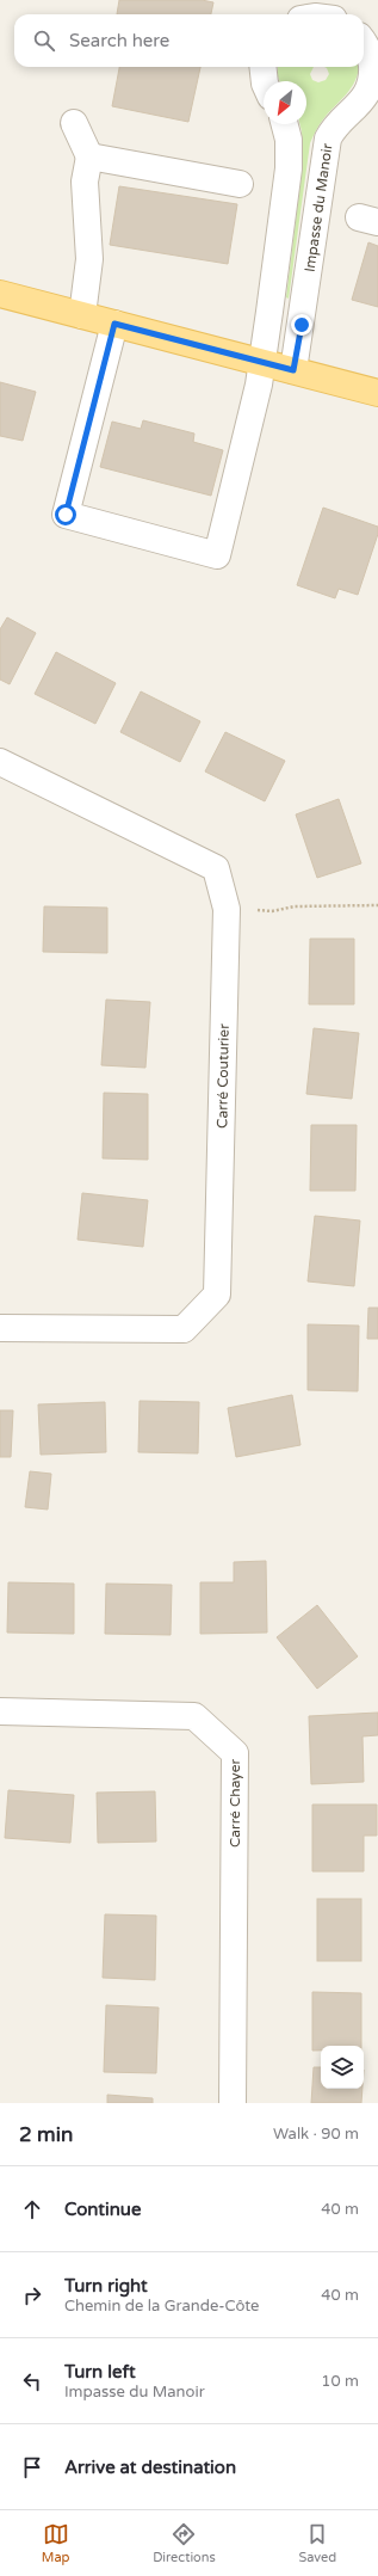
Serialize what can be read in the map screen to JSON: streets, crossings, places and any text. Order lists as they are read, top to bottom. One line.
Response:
{"streets":{"street":["Impasse du Manoir","Carré Couturier","Carré Chayer"]},"north":"bottom left","page":{"search":"Search here","heading":["2 min","Walk · 90 m"],"list":[["Continue","40 m"],["Turn right","Chemin de la Grande-Côte","40 m"],["Turn left","Impasse du Manoir","10 m"],"Arrive at destination"],"nav":["Map","Directions","Saved"]}}
